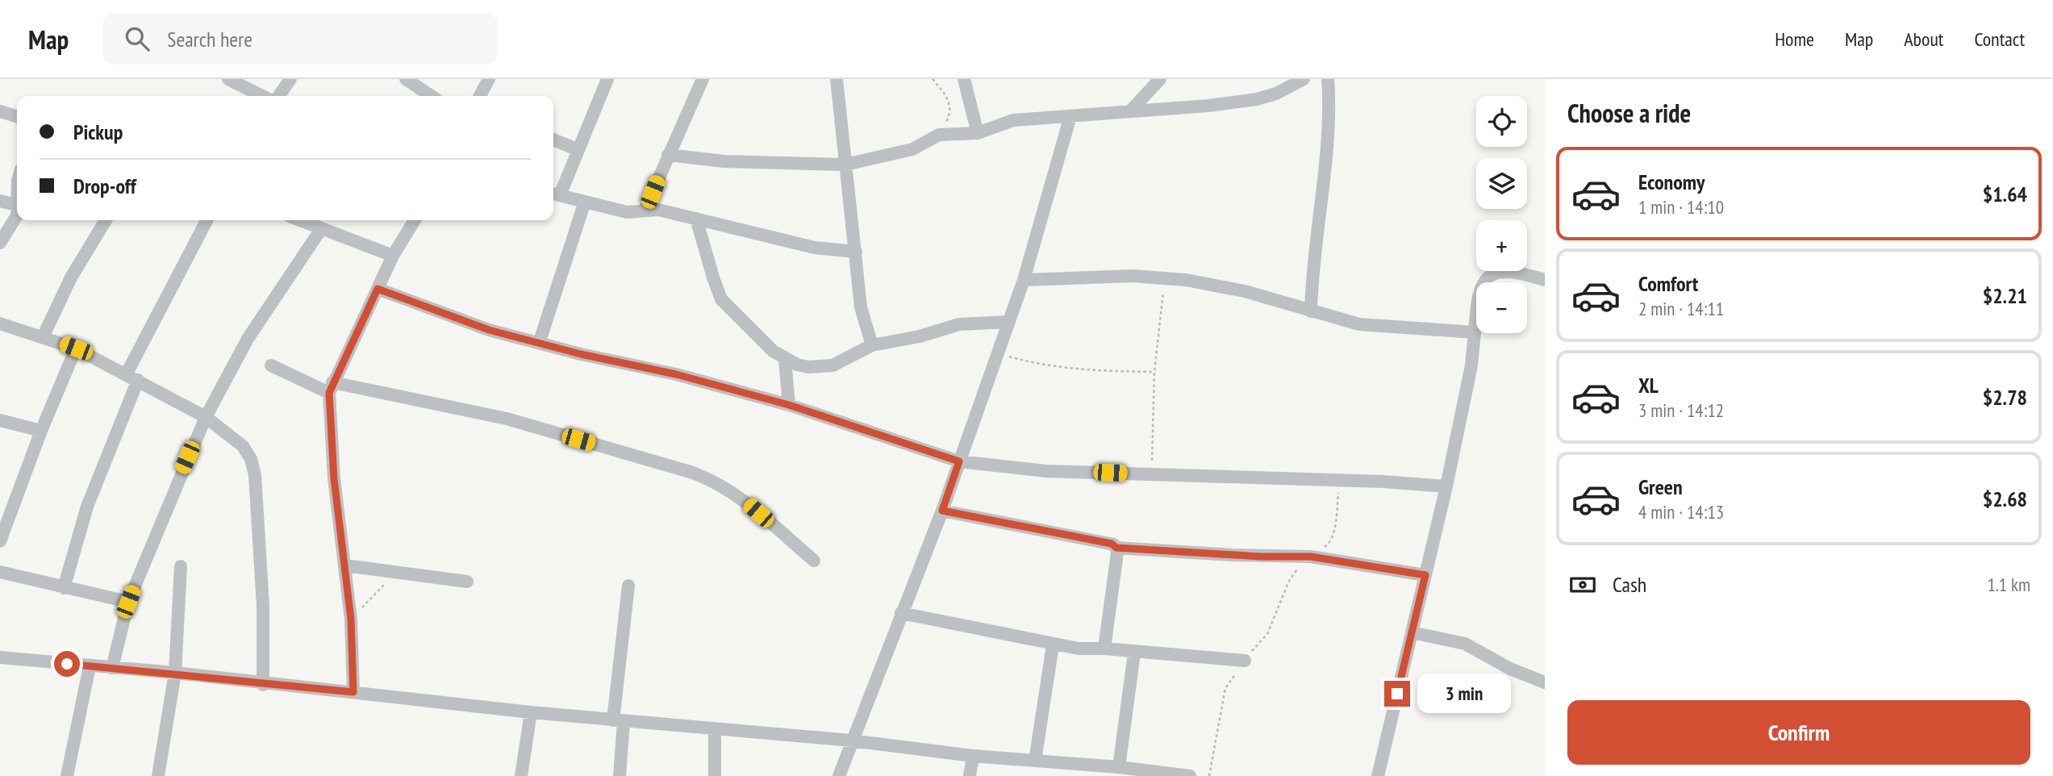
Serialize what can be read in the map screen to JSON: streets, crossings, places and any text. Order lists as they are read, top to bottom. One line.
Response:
{"page":{"header":"Map","search":"Search here","nav":["Home","Map","About","Contact"],"heading":"Choose a ride","map_buttons":["+","−"],"banner":["Pickup","Drop-off"],"list":[{"name":"Economy","note":"1 min · 14:10","value":"$1.64"},{"name":"Comfort","note":"2 min · 14:11","value":"$2.21"},{"name":"XL","note":"3 min · 14:12","value":"$2.78"},{"name":"Green","note":"4 min · 14:13","value":"$2.68"}],"pay":["Cash","1.1 km"],"bubble":"3 min","buttons":"Confirm"}}
